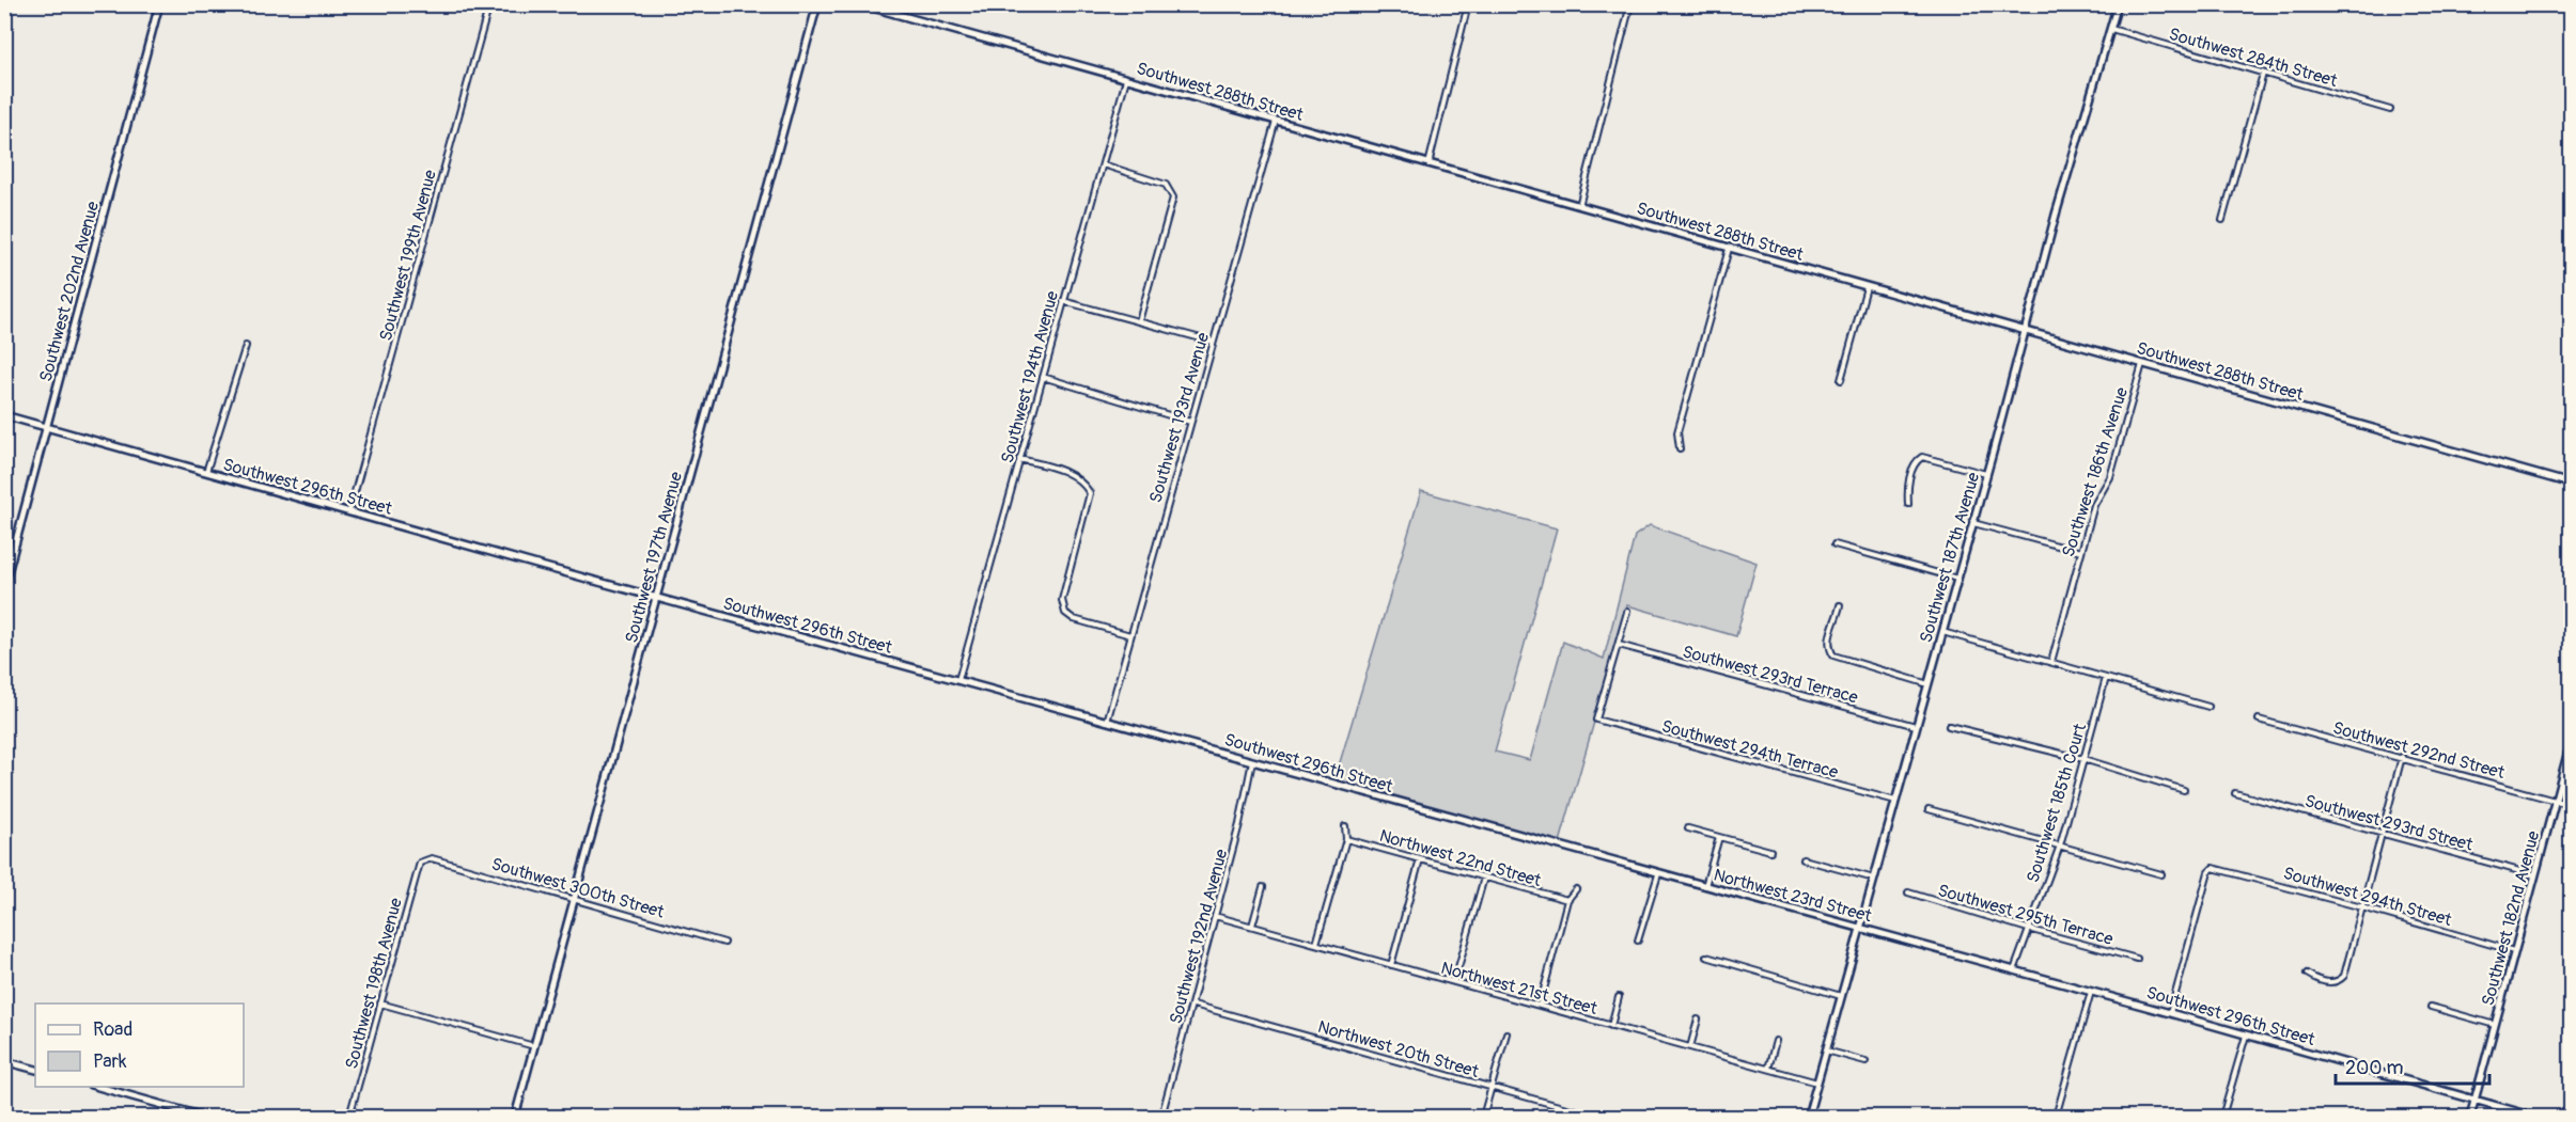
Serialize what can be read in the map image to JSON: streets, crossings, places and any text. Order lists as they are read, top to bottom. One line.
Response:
{"streets":{"street":["Southwest 284th Street","Southwest 288th Street","Southwest 199th Avenue","Southwest 202nd Avenue","Southwest 194th Avenue","Southwest 193rd Avenue","Southwest 186th Avenue","Southwest 296th Street","Southwest 197th Avenue","Southwest 187th Avenue","Southwest 293rd Terrace","Southwest 294th Terrace","Southwest 292nd Street","Southwest 185th Court","Southwest 293rd Street","Northwest 22nd Street","Southwest 300th Street","Northwest 23rd Street","Southwest 294th Street","Southwest 295th Terrace","Southwest 182nd Avenue","Southwest 192nd Avenue","Southwest 198th Avenue","Northwest 21st Street","Northwest 20th Street"]},"crossings":[["Southwest 284th Street","Southwest 187th Avenue"],["Southwest 288th Street","Southwest 194th Avenue"],["Southwest 288th Street","Southwest 193rd Avenue"],["Southwest 288th Street","Southwest 186th Avenue"],["Southwest 288th Street","Southwest 187th Avenue"],["Southwest 199th Avenue","Southwest 296th Street"],["Southwest 202nd Avenue","Southwest 296th Street"],["Southwest 194th Avenue","Southwest 296th Street"],["Southwest 193rd Avenue","Southwest 296th Street"],["Southwest 296th Street","Southwest 197th Avenue"],["Southwest 296th Street","Southwest 185th Court"],["Southwest 296th Street","Northwest 23rd Street"],["Southwest 296th Street","Southwest 294th Street"],["Southwest 296th Street","Southwest 182nd Avenue"],["Southwest 296th Street","Southwest 192nd Avenue"],["Southwest 197th Avenue","Southwest 300th Street"],["Southwest 187th Avenue","Southwest 293rd Terrace"],["Southwest 187th Avenue","Southwest 294th Terrace"],["Southwest 187th Avenue","Northwest 23rd Street"],["Southwest 187th Avenue","Northwest 21st Street"],["Southwest 293rd Terrace","Southwest 294th Terrace"],["Southwest 292nd Street","Southwest 182nd Avenue"],["Southwest 185th Court","Northwest 23rd Street"],["Southwest 185th Court","Southwest 295th Terrace"],["Southwest 293rd Street","Southwest 182nd Avenue"],["Southwest 300th Street","Southwest 198th Avenue"],["Southwest 294th Street","Southwest 182nd Avenue"],["Southwest 192nd Avenue","Northwest 21st Street"],["Southwest 192nd Avenue","Northwest 20th Street"]],"legend":["Road","Park"],"scale_bar":"200 m"}
